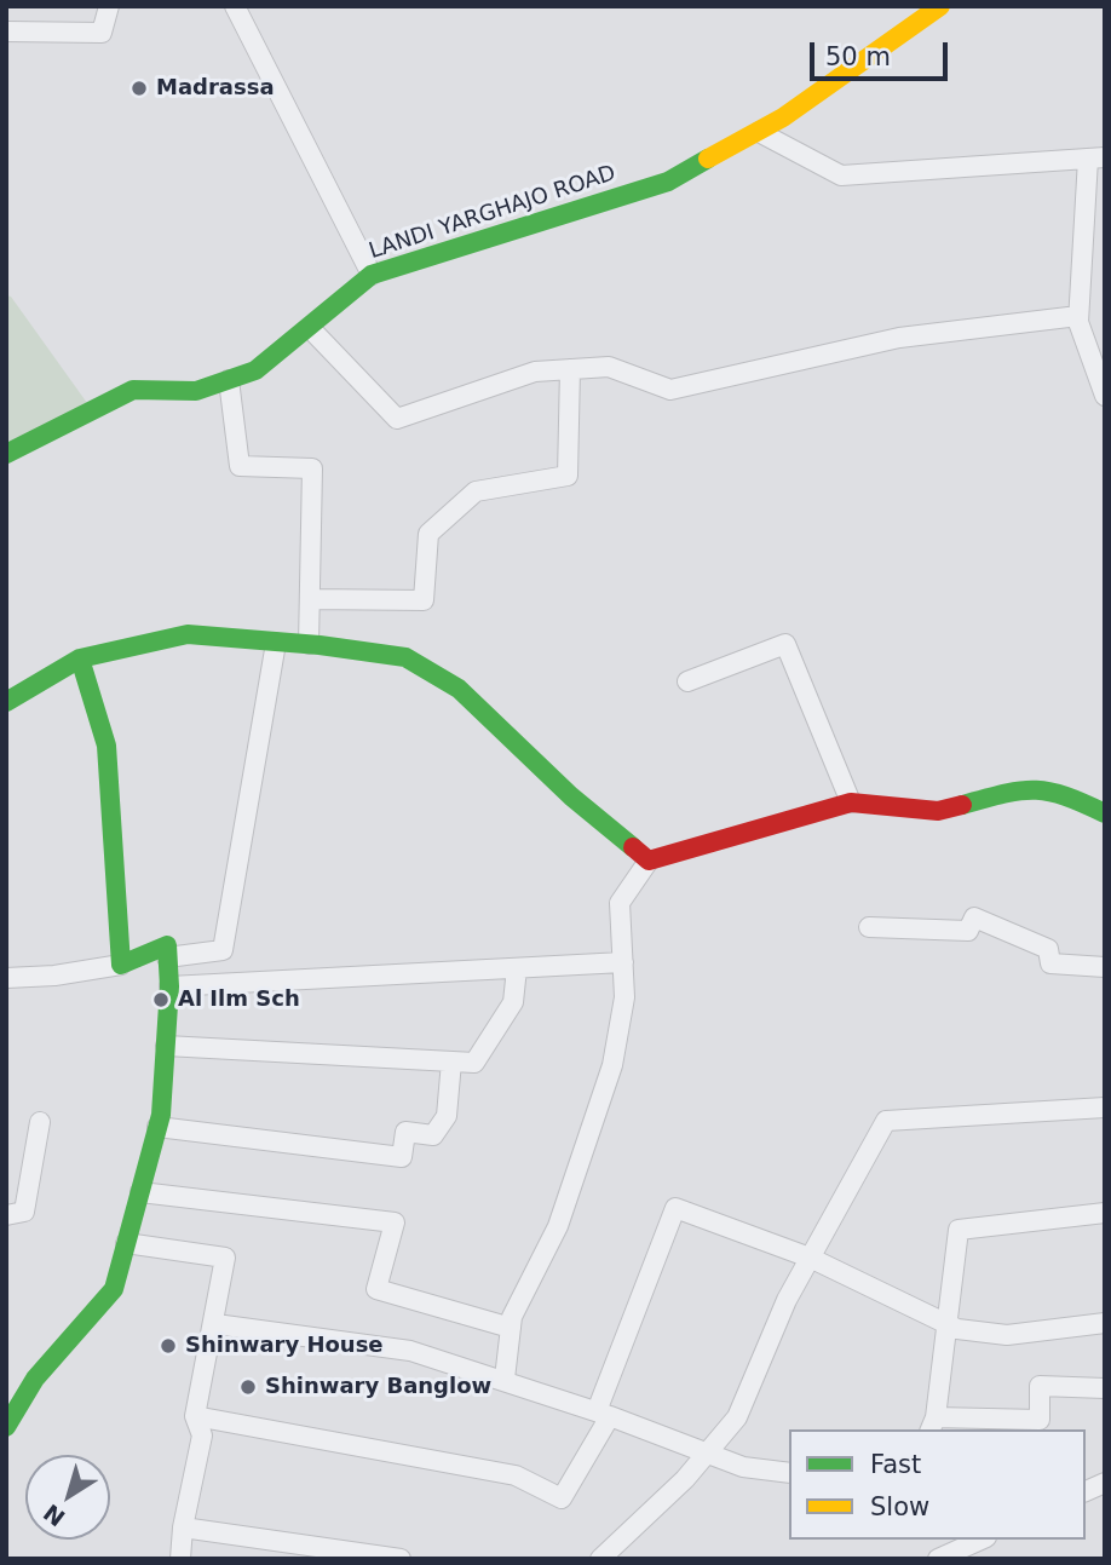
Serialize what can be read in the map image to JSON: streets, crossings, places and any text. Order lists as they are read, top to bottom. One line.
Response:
{"streets":{"street":["LANDI YARGHAJO ROAD"]},"places":["Madrassa","Al Ilm Sch","Shinwary House","Shinwary Banglow"],"legend":["Fast","Slow"],"scale_bar":"50 m","north":"bottom left"}
